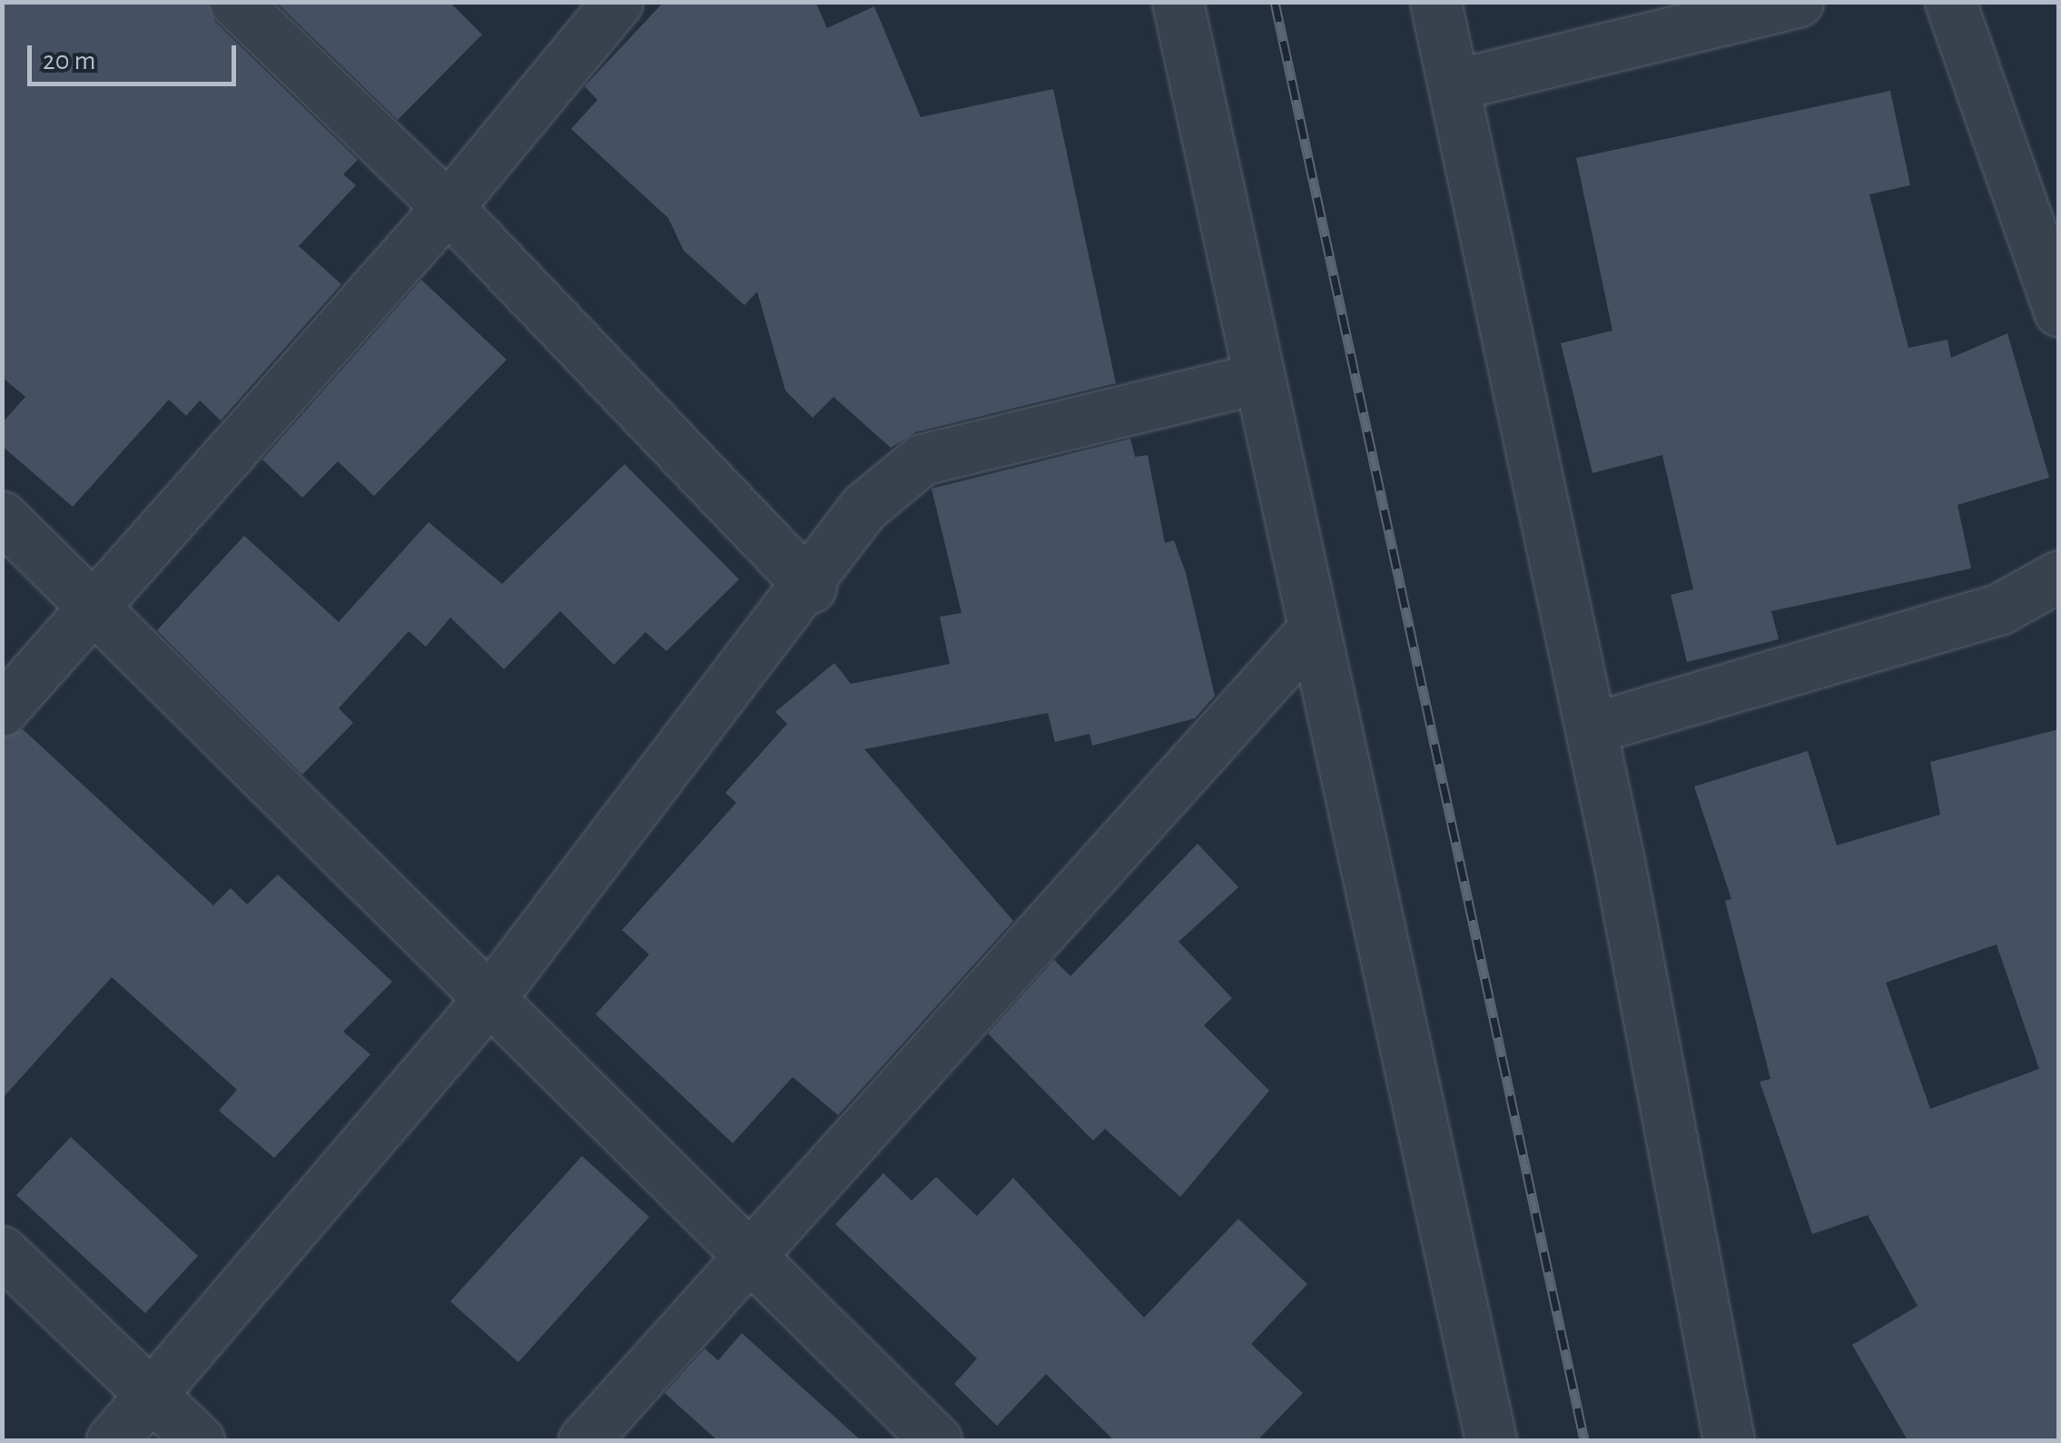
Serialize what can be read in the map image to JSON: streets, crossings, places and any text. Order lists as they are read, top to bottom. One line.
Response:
{"scale_bar":"20 m"}
